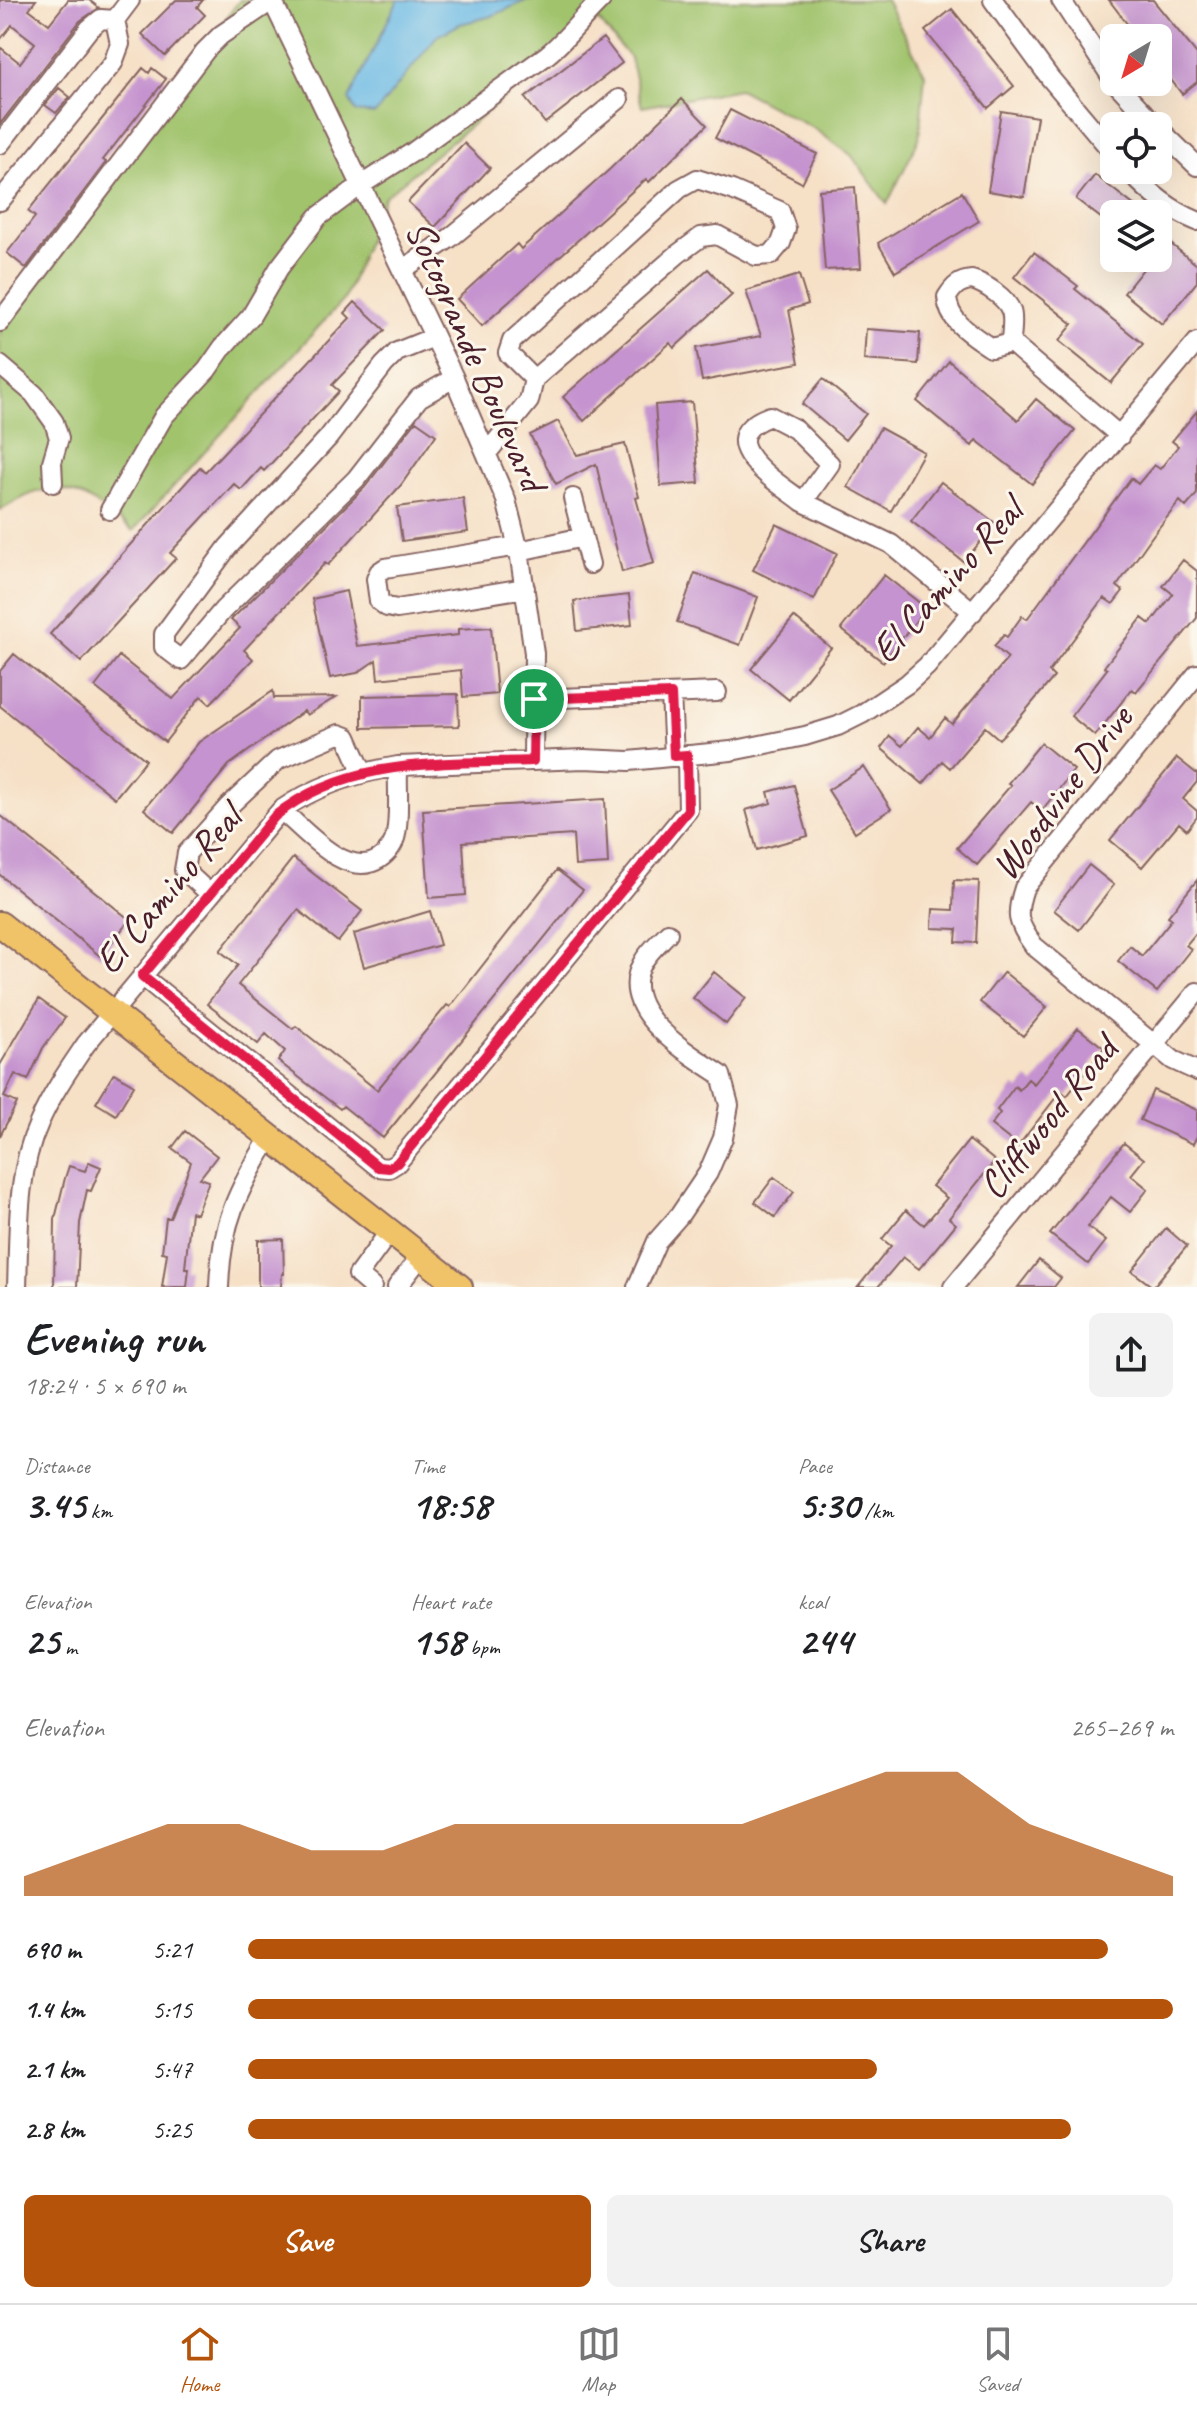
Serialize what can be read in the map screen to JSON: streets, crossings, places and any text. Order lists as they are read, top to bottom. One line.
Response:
{"streets":{"street":["Sotogrande Boulevard","El Camino Real","Woodvine Drive","Cliffwood Road"]},"crossings":[["Sotogrande Boulevard","El Camino Real"],["Woodvine Drive","Cliffwood Road"]],"north":"bottom left","page":{"heading":["Evening run","18:24 · 5 × 690 m"],"stats":[["Distance","3.45 km"],["Time","18:58"],["Pace","5:30 /km"],["Elevation","25 m"],["Heart rate","158 bpm"],["kcal","244"]],"chart":["Elevation","265–269 m"],"list":[{"name":"690 m","note":"5:21"},{"name":"1.4 km","note":"5:15"},{"name":"2.1 km","note":"5:47"},{"name":"2.8 km","note":"5:25"}],"buttons":["Save","Share"],"tabs":["Home","Map","Saved"]}}
